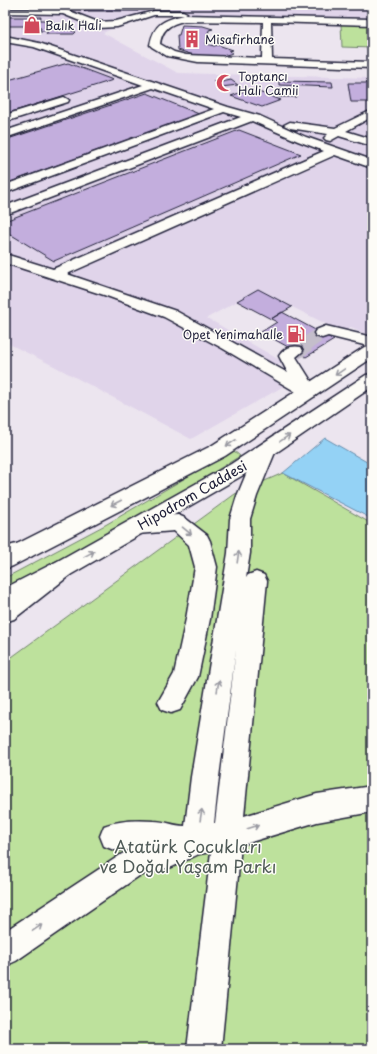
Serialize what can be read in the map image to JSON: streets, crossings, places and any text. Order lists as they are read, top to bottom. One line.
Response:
{"streets":{"main road":["Hipodrom Caddesi"]},"parks":["Atatürk Çocukları ve Doğal Yaşam Parkı"],"places":{"shop":["Balık Hali"],"building":["Misafirhane"],"mosque":["Toptancı Hali Camii"],"fuel station":["Opet Yenimahalle"]}}
